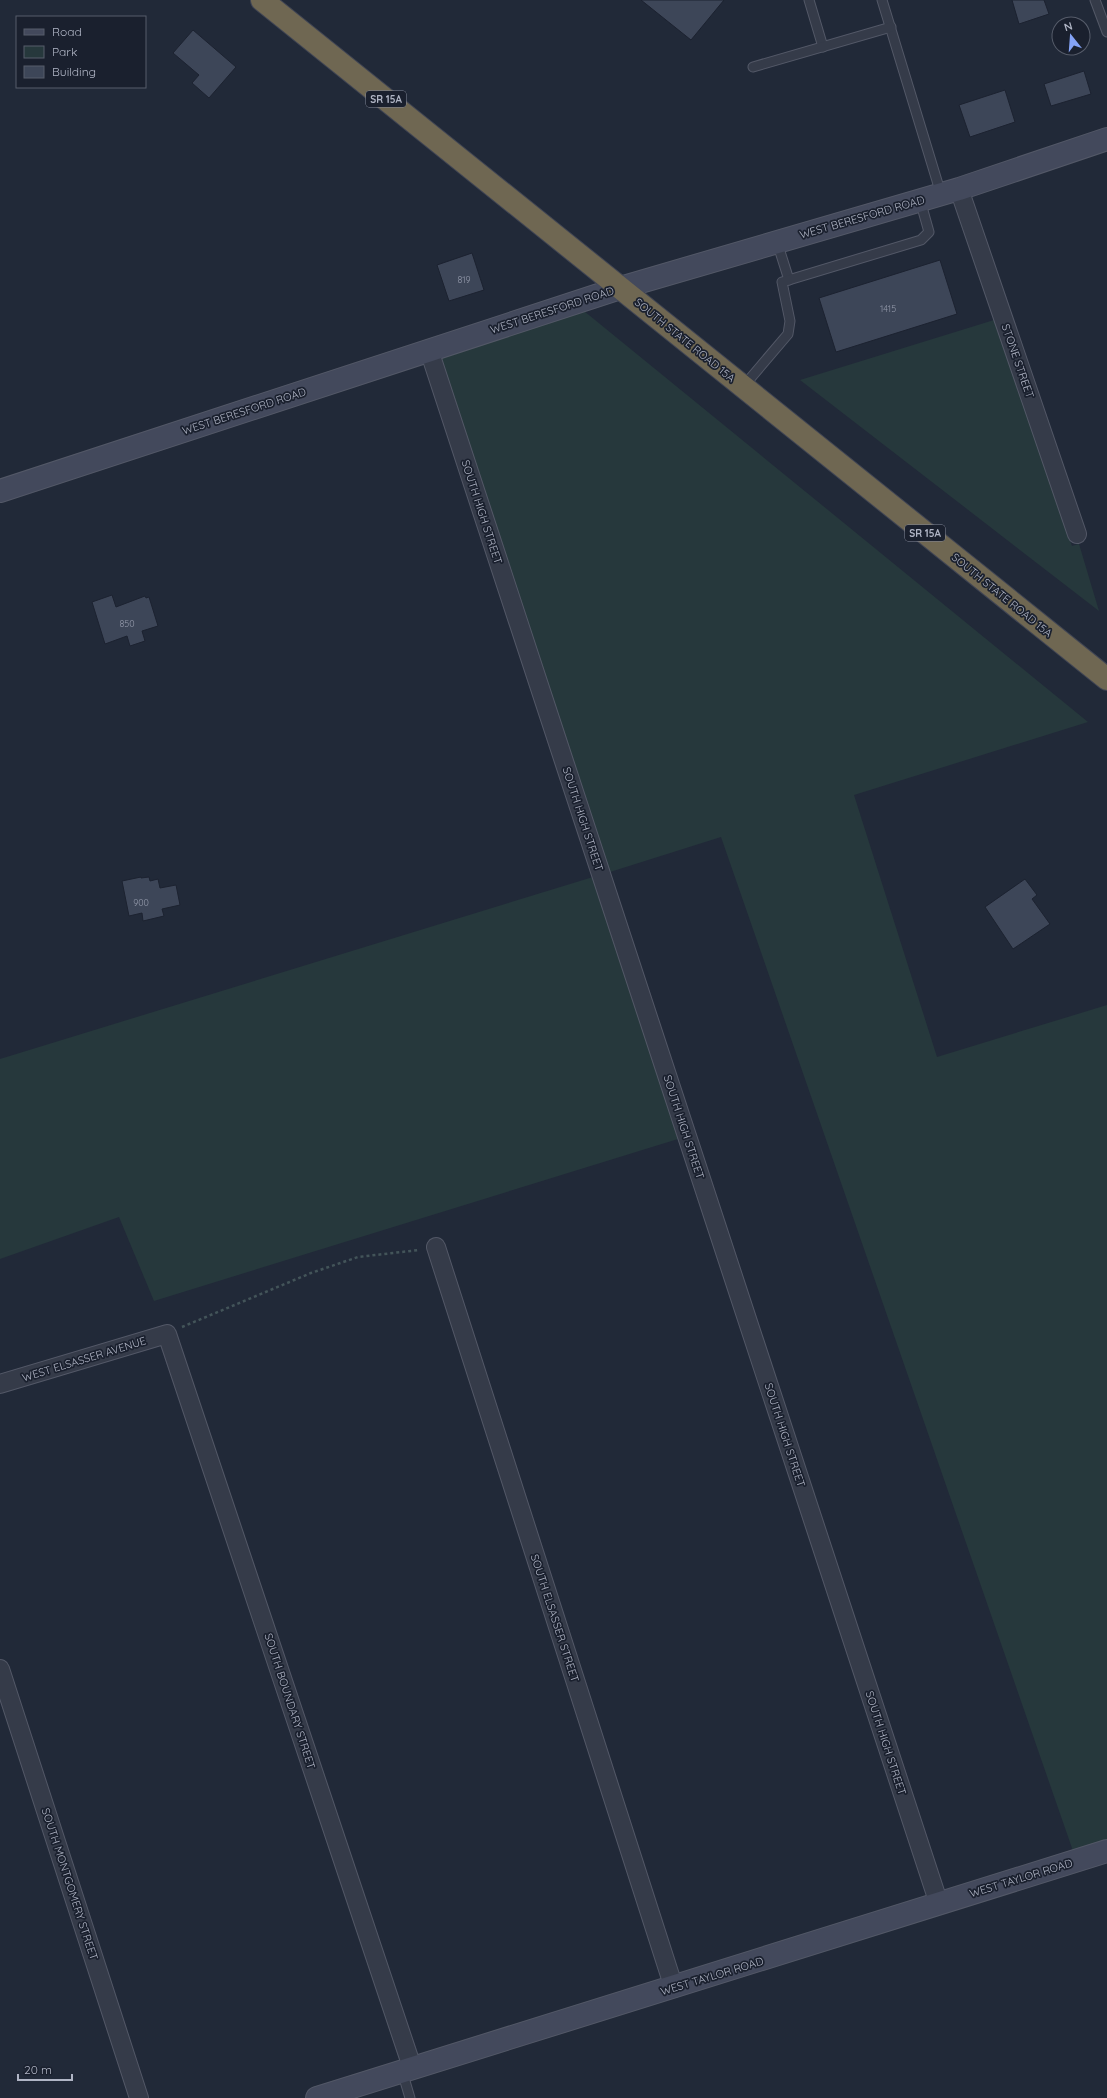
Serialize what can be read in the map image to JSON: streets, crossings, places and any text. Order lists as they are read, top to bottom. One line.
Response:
{"streets":{"highway":["SR 15A","SOUTH STATE ROAD 15A"],"street":["WEST BERESFORD ROAD","STONE STREET","SOUTH HIGH STREET","WEST ELSASSER AVENUE","SOUTH ELSASSER STREET","SOUTH BOUNDARY STREET","WEST TAYLOR ROAD","SOUTH MONTGOMERY STREET"]},"crossings":[["WEST BERESFORD ROAD","SOUTH STATE ROAD 15A"],["WEST BERESFORD ROAD","STONE STREET"],["WEST BERESFORD ROAD","SOUTH HIGH STREET"],["SOUTH HIGH STREET","WEST TAYLOR ROAD"],["WEST ELSASSER AVENUE","SOUTH BOUNDARY STREET"],["SOUTH ELSASSER STREET","WEST TAYLOR ROAD"],["SOUTH BOUNDARY STREET","WEST TAYLOR ROAD"]],"house_numbers":["819","1415","850","900"],"legend":["Road","Park","Building"],"scale_bar":"20 m","north":"top"}
